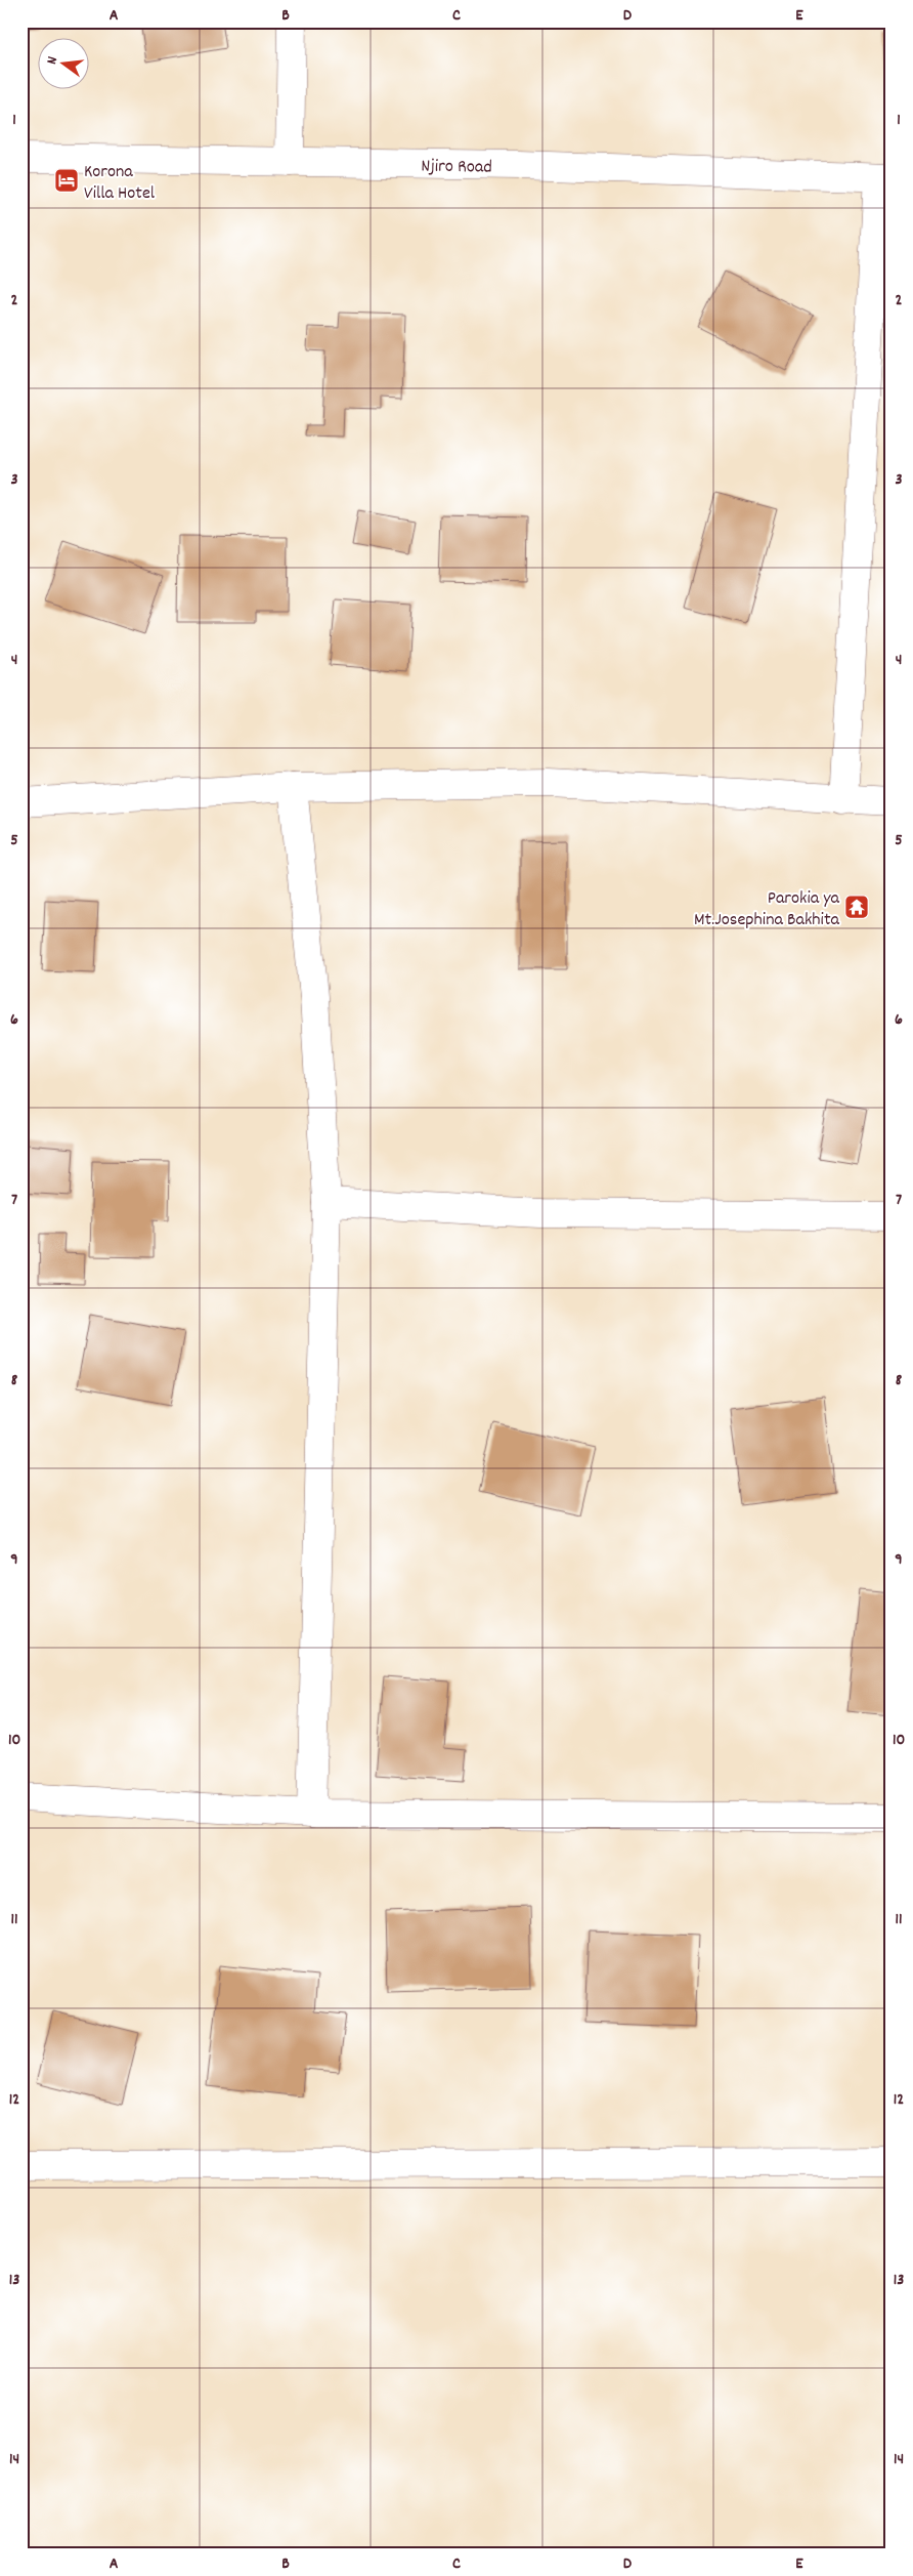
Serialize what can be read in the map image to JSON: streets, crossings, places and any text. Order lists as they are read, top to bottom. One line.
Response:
{"streets":{"street":["Njiro Road"]},"places":{"hotel":["Korona Villa Hotel"],"temple":["Parokia ya Mt.Josephina Bakhita"]},"north":"left","grid":{"columns":["A","B","C","D","E"],"rows":["1","2","3","4","5","6","7","8","9","10","11","12","13","14"]}}
